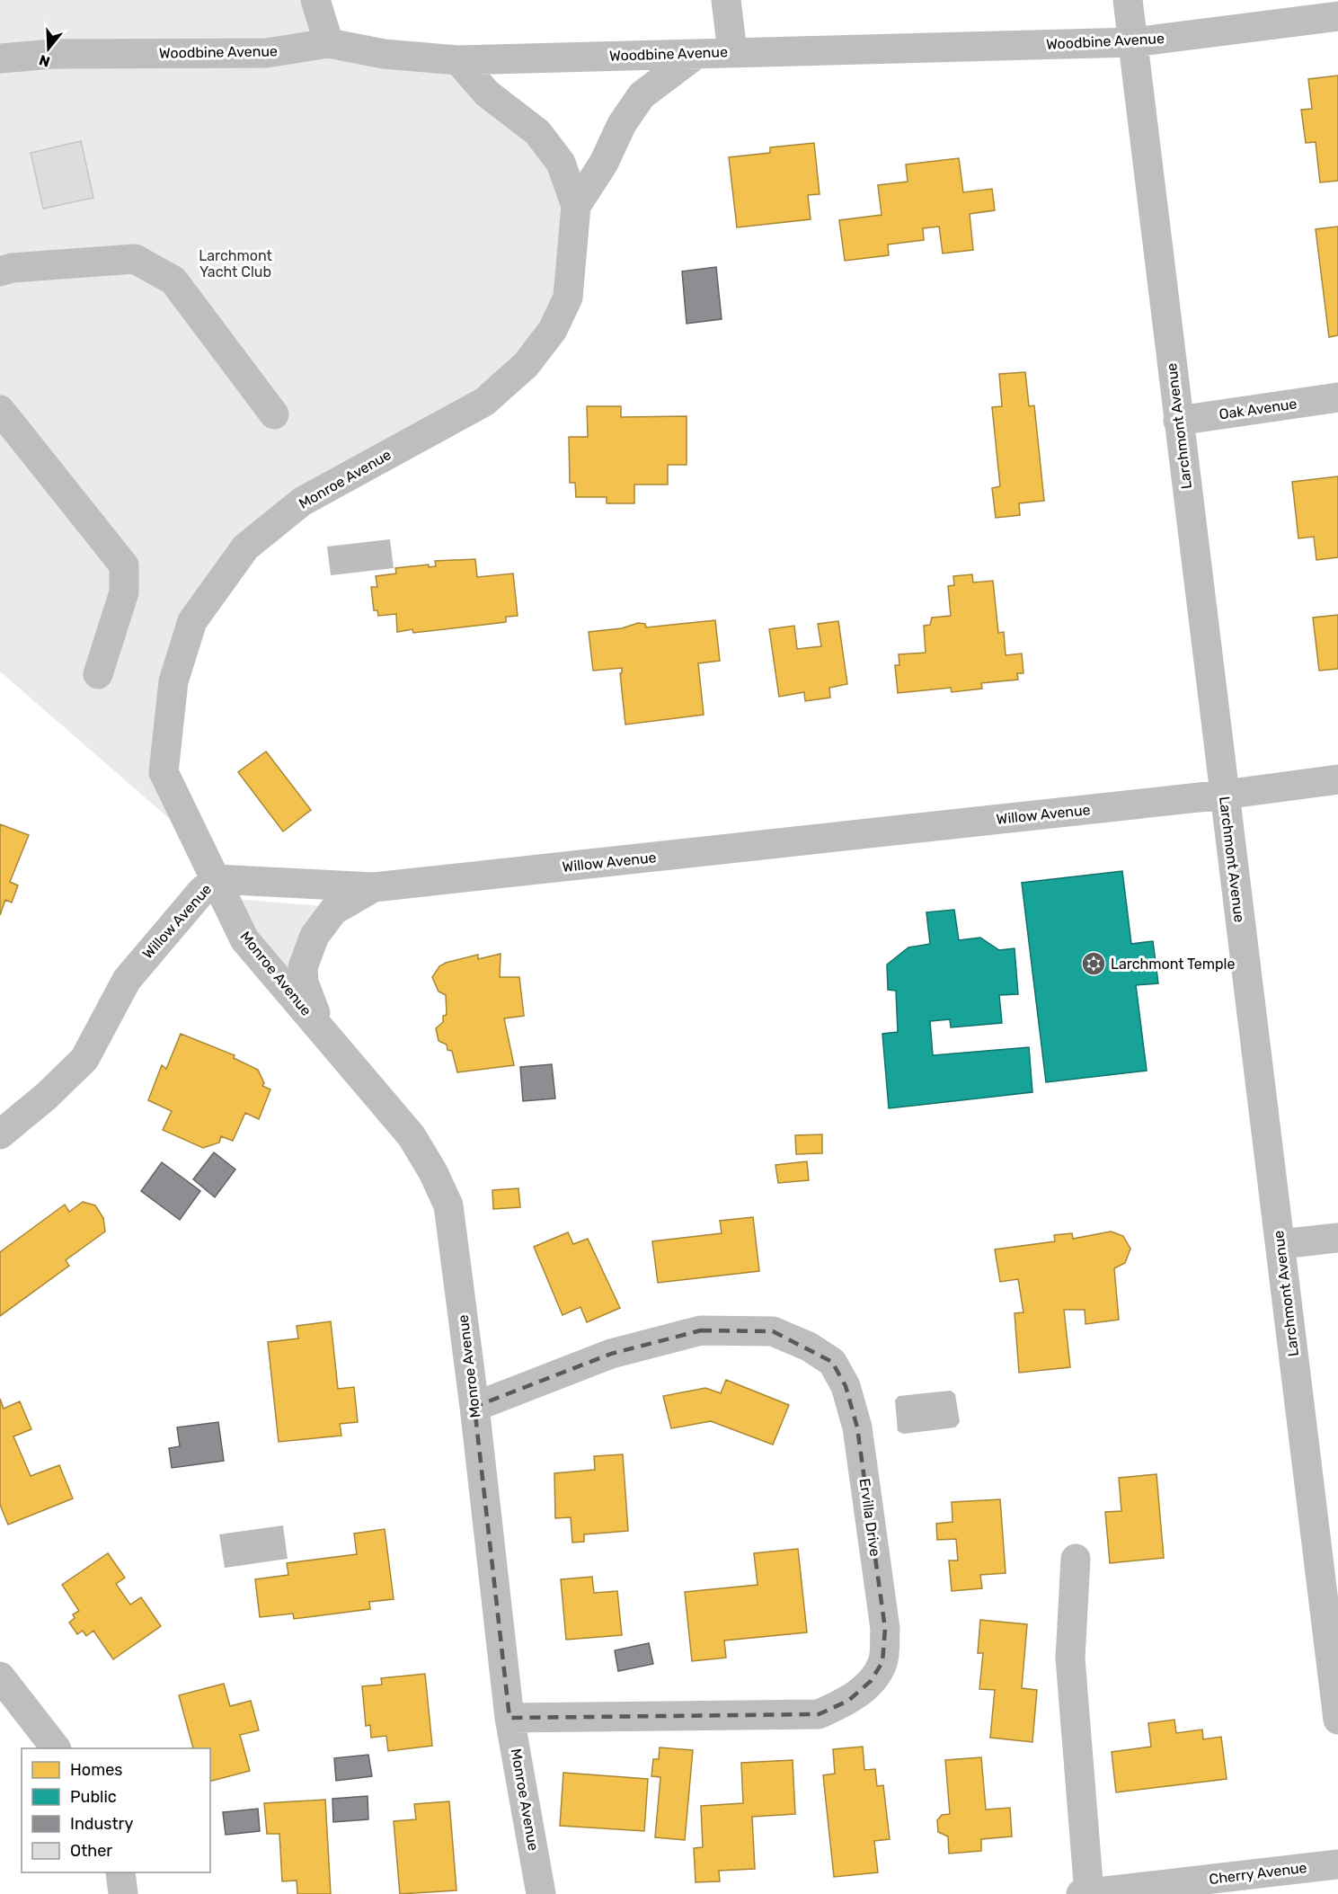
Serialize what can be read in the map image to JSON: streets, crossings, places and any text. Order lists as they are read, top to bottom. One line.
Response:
{"streets":{"street":["Woodbine Avenue","Oak Avenue","Larchmont Avenue","Monroe Avenue","Willow Avenue","Ervilla Drive","Cherry Avenue"]},"crossings":[["Woodbine Avenue","Larchmont Avenue"],["Woodbine Avenue","Monroe Avenue"],["Oak Avenue","Larchmont Avenue"],["Larchmont Avenue","Willow Avenue"],["Monroe Avenue","Willow Avenue"],["Monroe Avenue","Ervilla Drive"]],"parks":["Larchmont Yacht Club"],"places":{"synagogue":["Larchmont Temple"]},"legend":["Homes","Public","Industry","Other"],"north":"bottom"}
